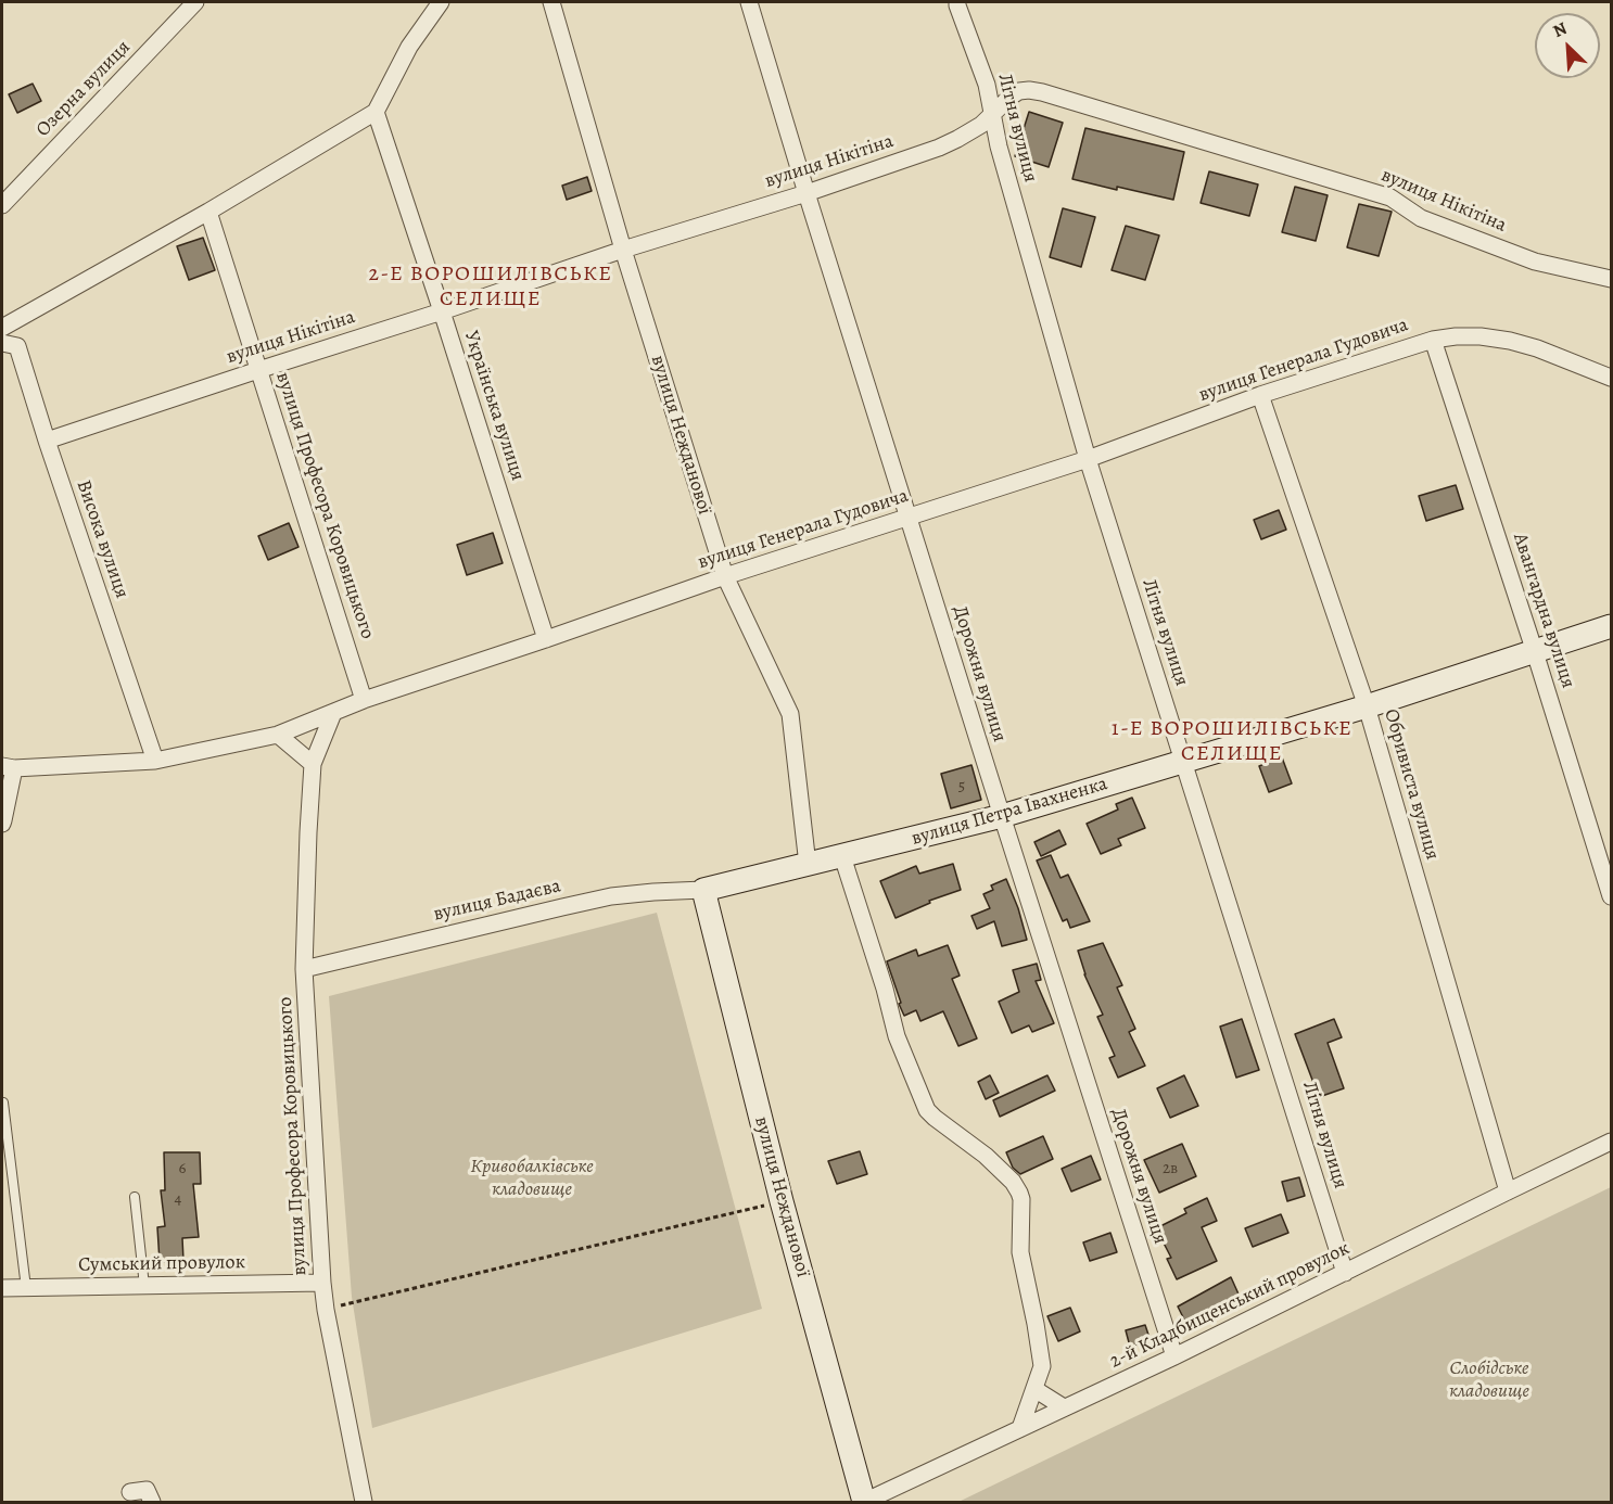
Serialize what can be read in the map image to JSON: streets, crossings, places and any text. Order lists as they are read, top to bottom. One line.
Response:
{"streets":{"street":["Озерна вулиця","Літня вулиця","вулиця Нікітіна","вулиця Генерала Гудовича","Українська вулиця","вулиця Нежданової","вулиця Професора Коровицького","Висока вулиця","Авангардна вулиця","Дорожня вулиця","Обривиста вулиця","вулиця Петра Івахненка","вулиця Бадаєва","Сумський провулок","2-й Кладбищенський провулок"]},"crossings":[["Літня вулиця","вулиця Нікітіна"],["Літня вулиця","вулиця Генерала Гудовича"],["Літня вулиця","вулиця Петра Івахненка"],["Літня вулиця","2-й Кладбищенський провулок"],["вулиця Нікітіна","Українська вулиця"],["вулиця Нікітіна","вулиця Нежданової"],["вулиця Нікітіна","вулиця Професора Коровицького"],["вулиця Нікітіна","Висока вулиця"],["вулиця Нікітіна","Дорожня вулиця"],["вулиця Генерала Гудовича","Українська вулиця"],["вулиця Генерала Гудовича","вулиця Нежданової"],["вулиця Генерала Гудовича","вулиця Професора Коровицького"],["вулиця Генерала Гудовича","Висока вулиця"],["вулиця Генерала Гудовича","Авангардна вулиця"],["вулиця Генерала Гудовича","Дорожня вулиця"],["вулиця Генерала Гудовича","Обривиста вулиця"],["вулиця Нежданової","вулиця Петра Івахненка"],["вулиця Нежданової","вулиця Бадаєва"],["вулиця Нежданової","2-й Кладбищенський провулок"],["вулиця Професора Коровицького","вулиця Бадаєва"],["вулиця Професора Коровицького","Сумський провулок"],["Авангардна вулиця","вулиця Петра Івахненка"],["Дорожня вулиця","вулиця Петра Івахненка"],["Дорожня вулиця","2-й Кладбищенський провулок"],["Обривиста вулиця","вулиця Петра Івахненка"],["Обривиста вулиця","2-й Кладбищенський провулок"],["вулиця Петра Івахненка","вулиця Бадаєва"]],"districts":["2-Е ВОРОШИЛІВСЬКЕ СЕЛИЩЕ","1-Е ВОРОШИЛІВСЬКЕ СЕЛИЩЕ"],"parks":["Кривобалківське кладовище","Слобідське кладовище"],"house_numbers":["5","6","2в","4"],"north":"top left"}
